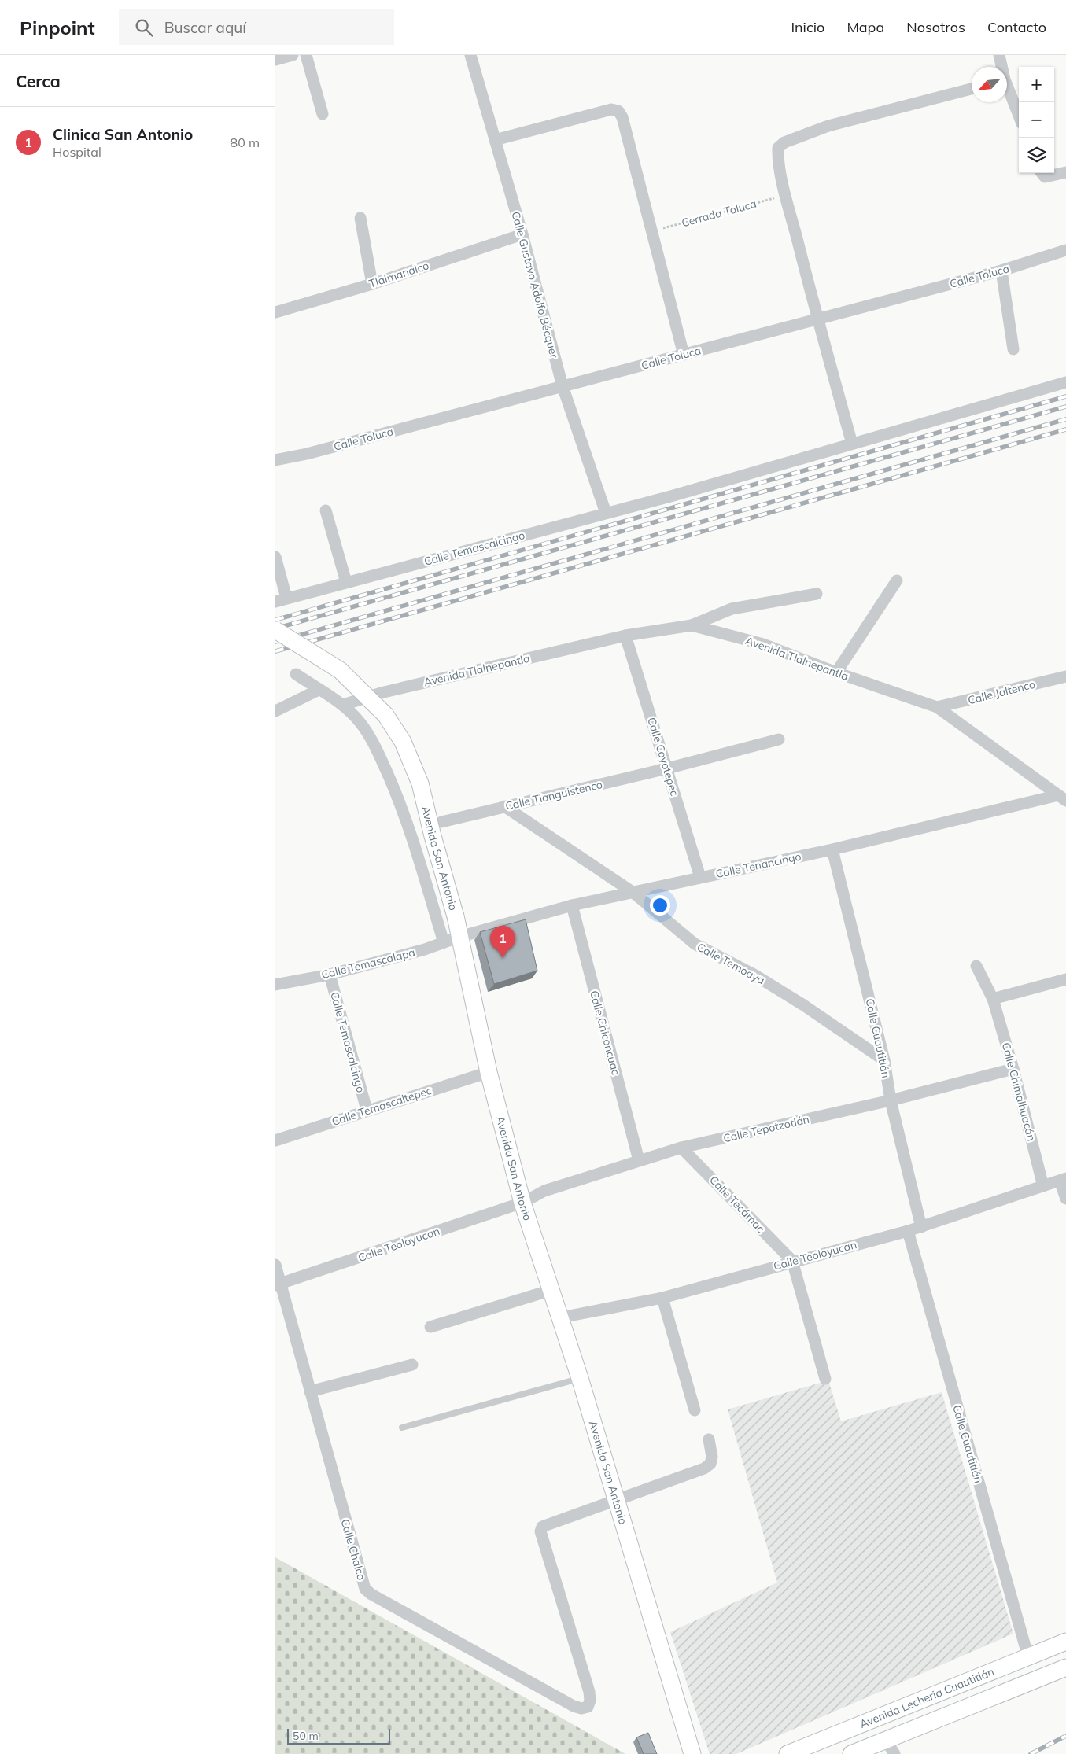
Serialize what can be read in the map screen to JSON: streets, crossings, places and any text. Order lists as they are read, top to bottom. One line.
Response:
{"streets":{"main road":["Avenida San Antonio","Avenida Lecheria Cuautitlán"],"street":["Tlalmanalco","Calle Toluca","Calle Gustavo Adolfo Bécquer","Calle Temascalcingo","Avenida Tlalnepantla","Calle Jaltenco","Calle Coyotepec","Calle Tianguistenco","Calle Tenancingo","Calle Temascalapa","Calle Temoaya","Calle Chiconcuac","Calle Cuautitlán","Calle Chimalhuacán","Calle Temascaltepec","Calle Tepotzotlán","Calle Tecámac","Calle Teoloyucan","Calle Chalco"],"path":["Cerrada Toluca"]},"crossings":[["Tlalmanalco","Calle Gustavo Adolfo Bécquer"],["Calle Toluca","Calle Gustavo Adolfo Bécquer"],["Calle Gustavo Adolfo Bécquer","Calle Temascalcingo"],["Calle Temascalcingo","Calle Temascalapa"],["Calle Temascalcingo","Calle Temascaltepec"],["Avenida Tlalnepantla","Calle Jaltenco"],["Avenida Tlalnepantla","Calle Coyotepec"],["Avenida Tlalnepantla","Avenida San Antonio"],["Avenida Tlalnepantla","Calle Tenancingo"],["Calle Coyotepec","Calle Tianguistenco"],["Calle Coyotepec","Calle Tenancingo"],["Calle Tianguistenco","Calle Temoaya"],["Avenida San Antonio","Calle Tenancingo"],["Avenida San Antonio","Calle Temascalapa"],["Avenida San Antonio","Calle Temascaltepec"],["Avenida San Antonio","Calle Tepotzotlán"],["Avenida San Antonio","Calle Teoloyucan"],["Avenida San Antonio","Calle Chalco"],["Calle Tenancingo","Calle Temascalapa"],["Calle Tenancingo","Calle Temoaya"],["Calle Tenancingo","Calle Chiconcuac"],["Calle Tenancingo","Calle Cuautitlán"],["Calle Temoaya","Calle Cuautitlán"],["Calle Chiconcuac","Calle Tepotzotlán"],["Calle Cuautitlán","Calle Tepotzotlán"],["Calle Cuautitlán","Calle Teoloyucan"],["Calle Cuautitlán","Avenida Lecheria Cuautitlán"],["Calle Chimalhuacán","Calle Tepotzotlán"],["Calle Chimalhuacán","Calle Teoloyucan"],["Calle Tepotzotlán","Calle Tecámac"],["Calle Tepotzotlán","Calle Teoloyucan"],["Calle Tecámac","Calle Teoloyucan"],["Calle Teoloyucan","Calle Chalco"]],"scale_bar":"50 m","north":"bottom left","page":{"header":"Pinpoint","search":"Buscar aquí","nav":["Inicio","Mapa","Nosotros","Contacto"],"heading":"Cerca","map_buttons":["+","−"],"list":[{"mark":"1","name":"Clinica San Antonio","note":"Hospital","value":"80 m"}],"pins":"1","scale":"50 m"}}
